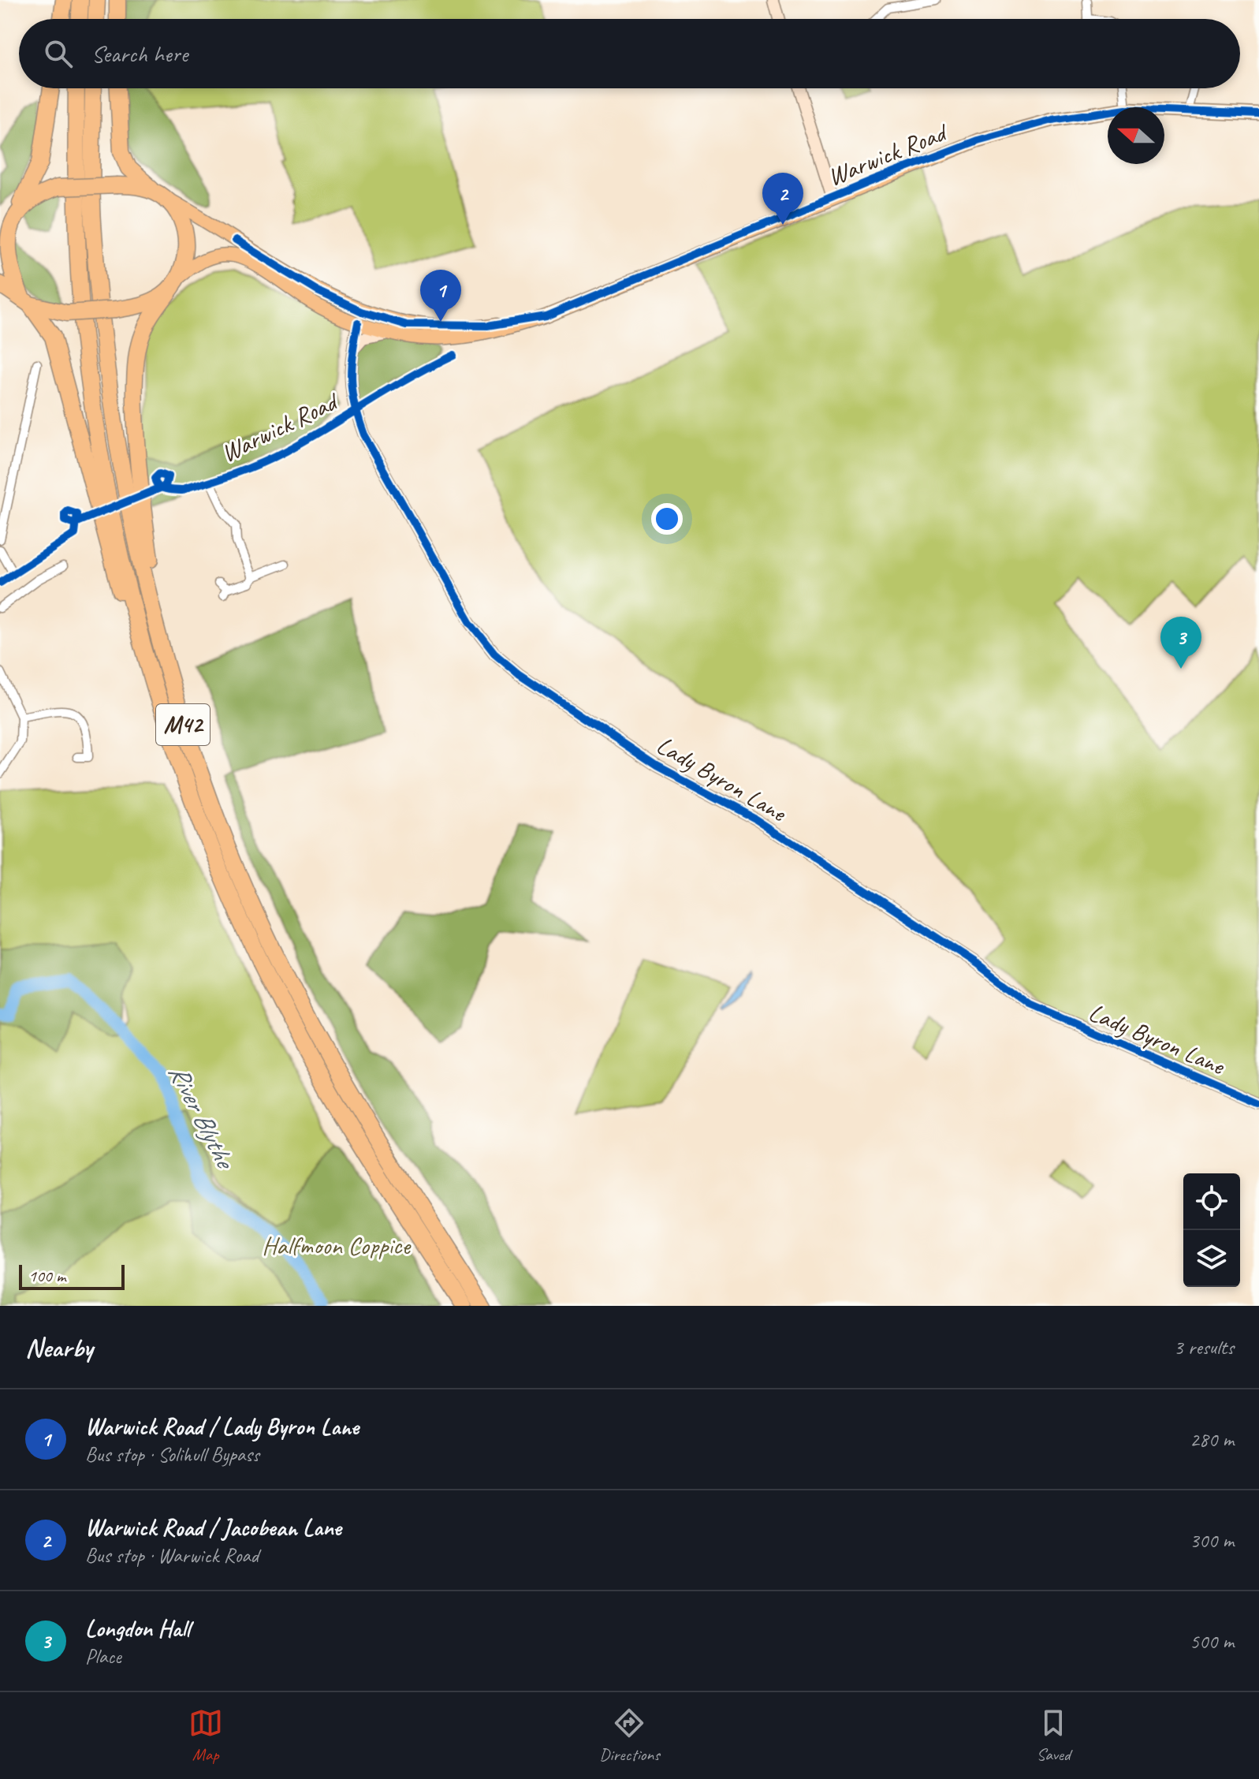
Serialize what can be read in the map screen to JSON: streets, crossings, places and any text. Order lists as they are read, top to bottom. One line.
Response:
{"streets":{"highway":["M42"],"main road":["Warwick Road"],"street":["Lady Byron Lane"]},"crossings":[["Warwick Road","Lady Byron Lane"]],"water":["River Blythe"],"parks":["Halfmoon Coppice"],"scale_bar":"100 m","north":"left","page":{"search":"Search here","pins":["2","1","3"],"scale":"100 m","heading":["Nearby","3 results"],"list":[{"mark":"1","name":"Warwick Road / Lady Byron Lane","note":"Bus stop · Solihull Bypass","value":"280 m"},{"mark":"2","name":"Warwick Road / Jacobean Lane","note":"Bus stop · Warwick Road","value":"300 m"},{"mark":"3","name":"Longdon Hall","note":"Place","value":"500 m"}],"nav":["Map","Directions","Saved"]}}
